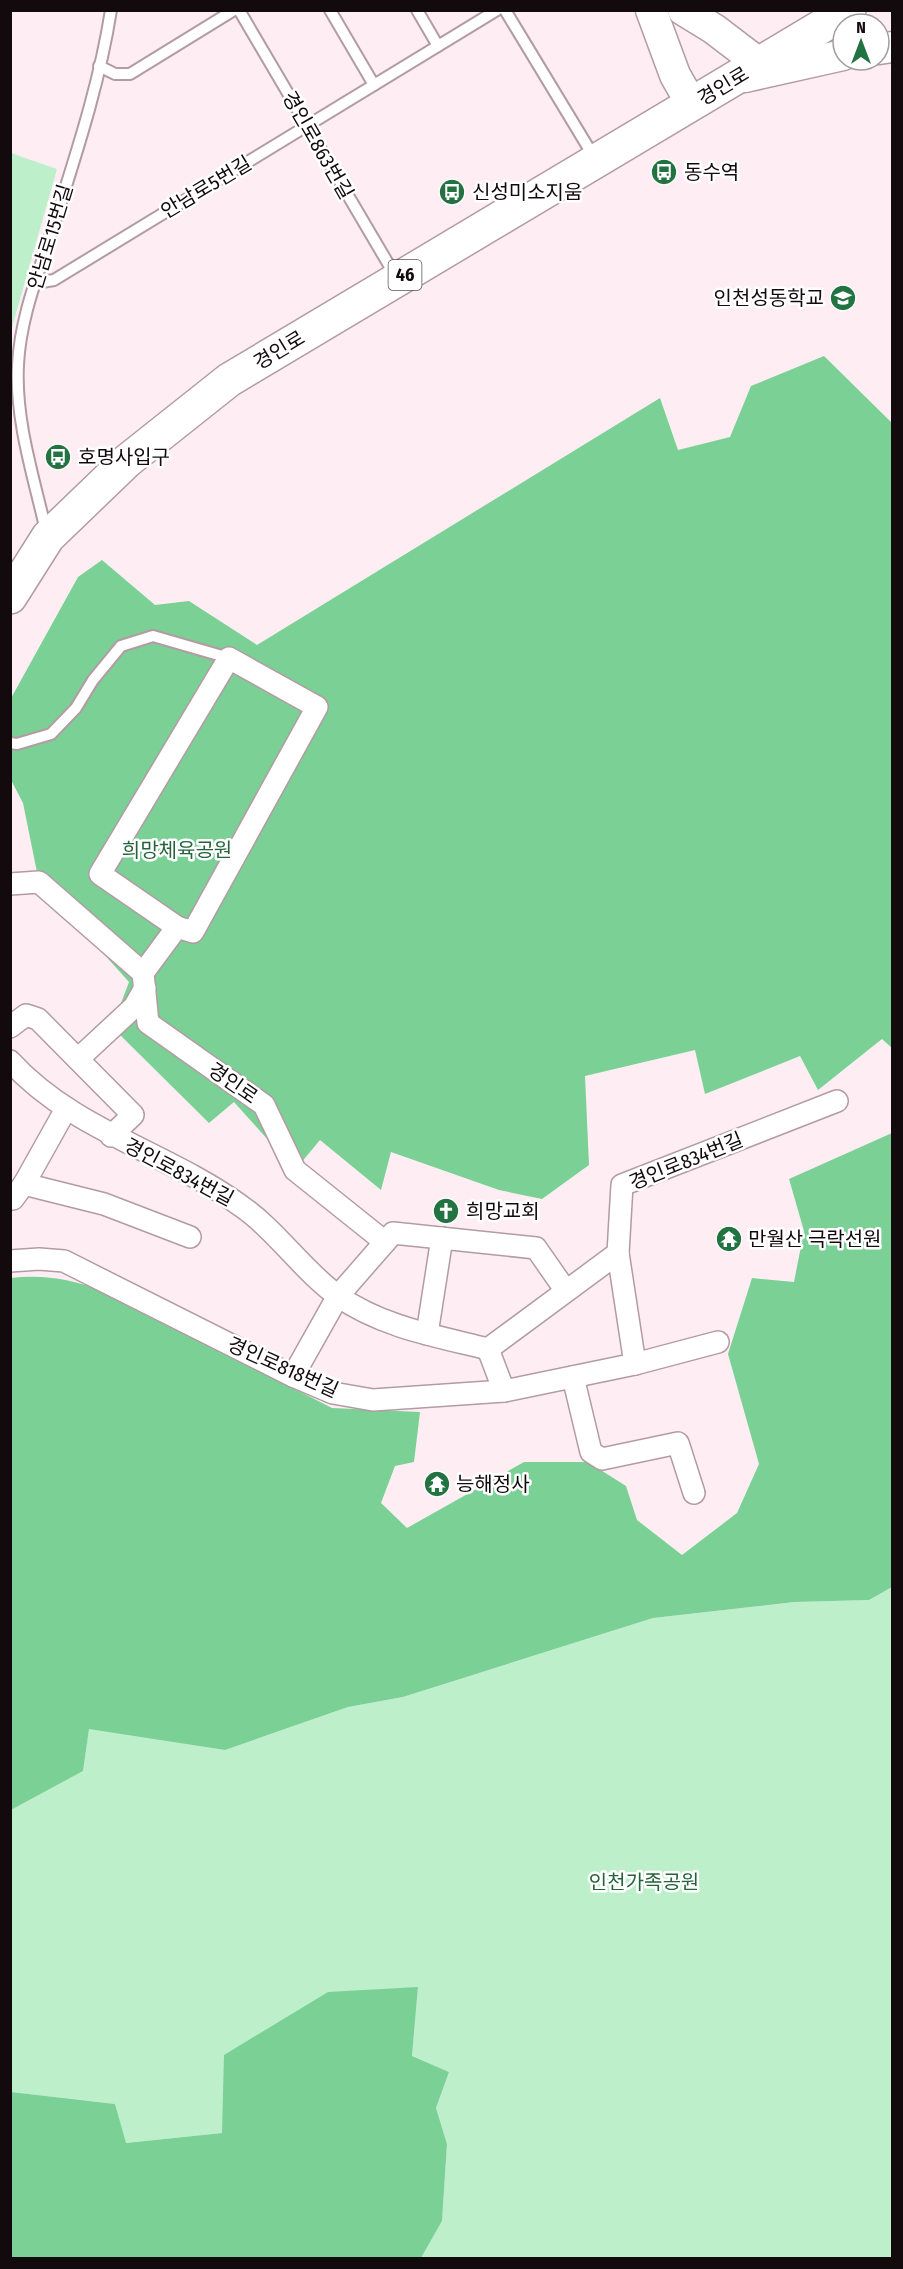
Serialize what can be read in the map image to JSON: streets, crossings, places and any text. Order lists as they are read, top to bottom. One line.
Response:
{"streets":{"main road":["경인로","46"],"street":["경인로834번길","경인로818번길"],"lane":["경인로863번길","안남로5번길","안남로15번길"]},"crossings":[["경인로","경인로863번길"],["경인로","안남로15번길"],["경인로863번길","안남로5번길"],["안남로5번길","안남로15번길"]],"parks":["희망체육공원","인천가족공원"],"places":{"bus stop":["동수역","신성미소지움","호명사입구"],"school or university":["인천성동학교"],"church":["희망교회"],"temple":["만월산 극락선원","능해정사"]},"north":"top"}
